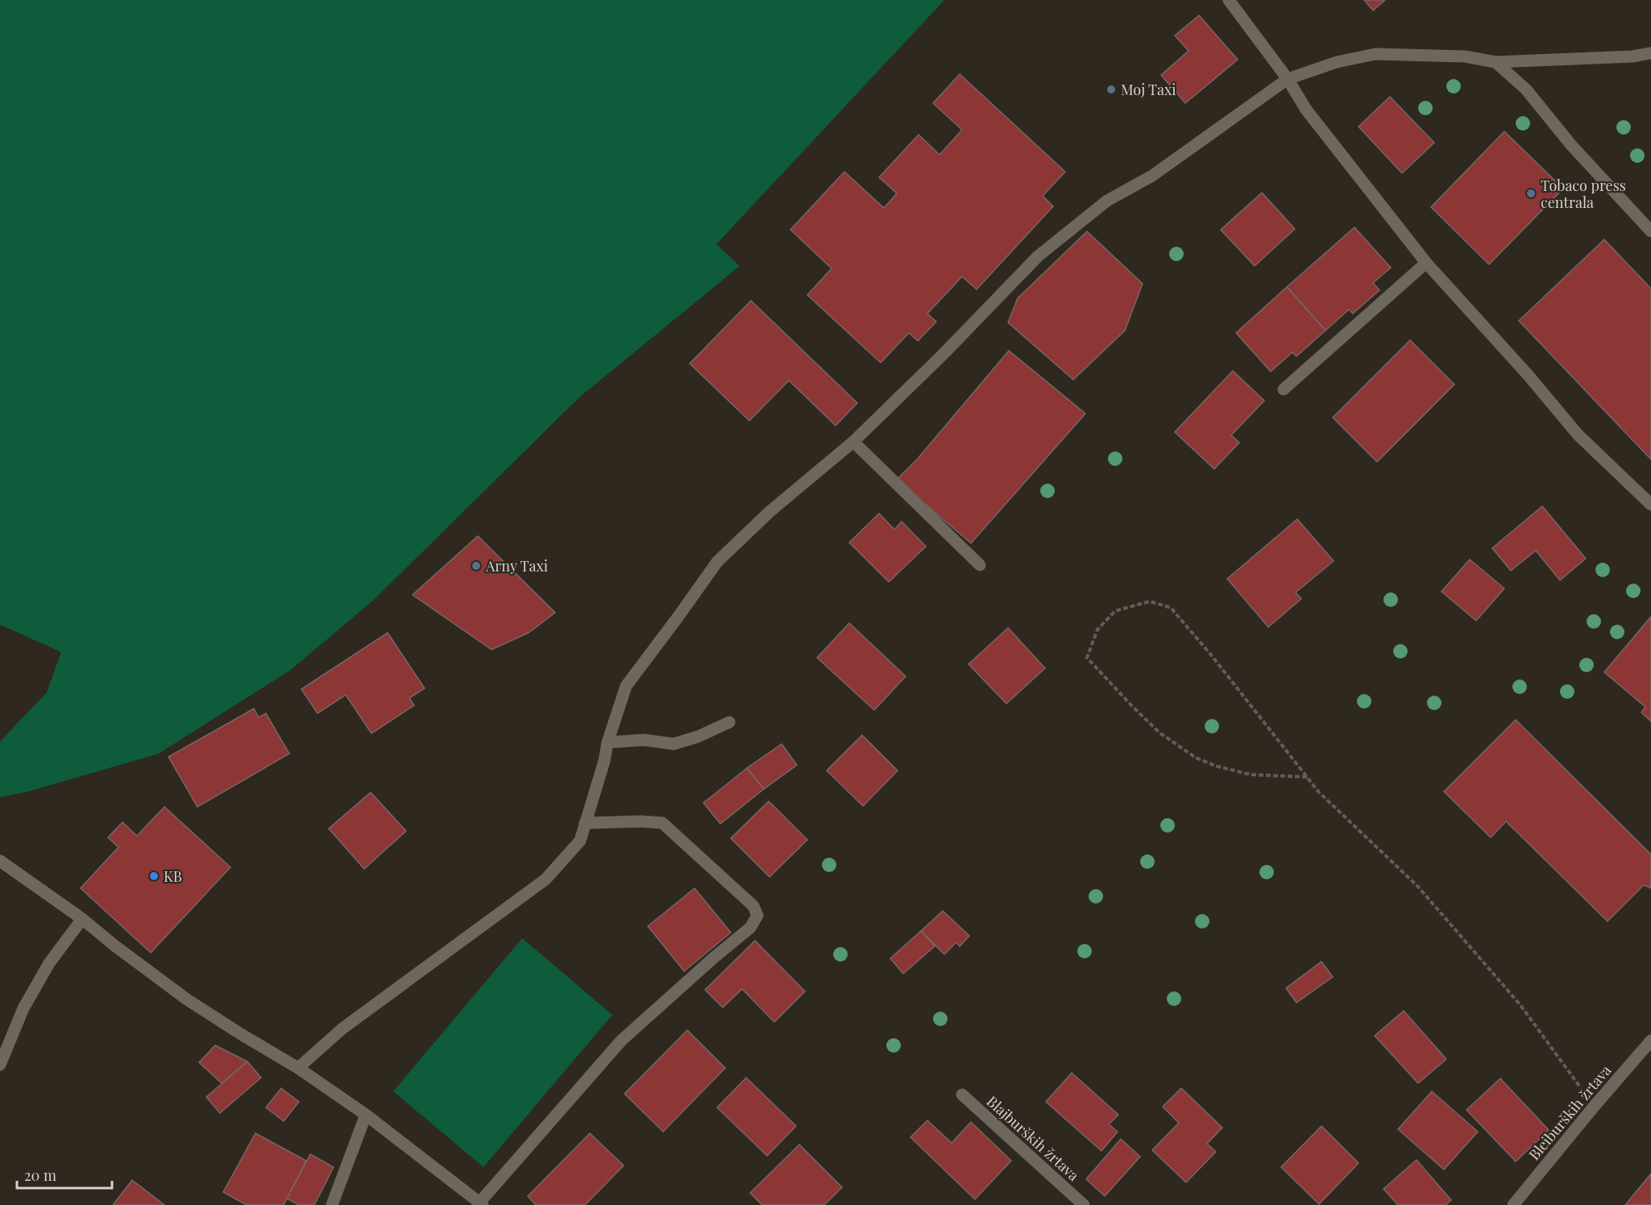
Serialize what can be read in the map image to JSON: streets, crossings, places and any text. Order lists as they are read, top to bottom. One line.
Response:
{"streets":{"street":["Bleiburških žrtava","Blajburških žrtava"]},"places":["Moj Taxi","Tobaco press centrala","Arny Taxi","KB"],"scale_bar":"20 m"}
